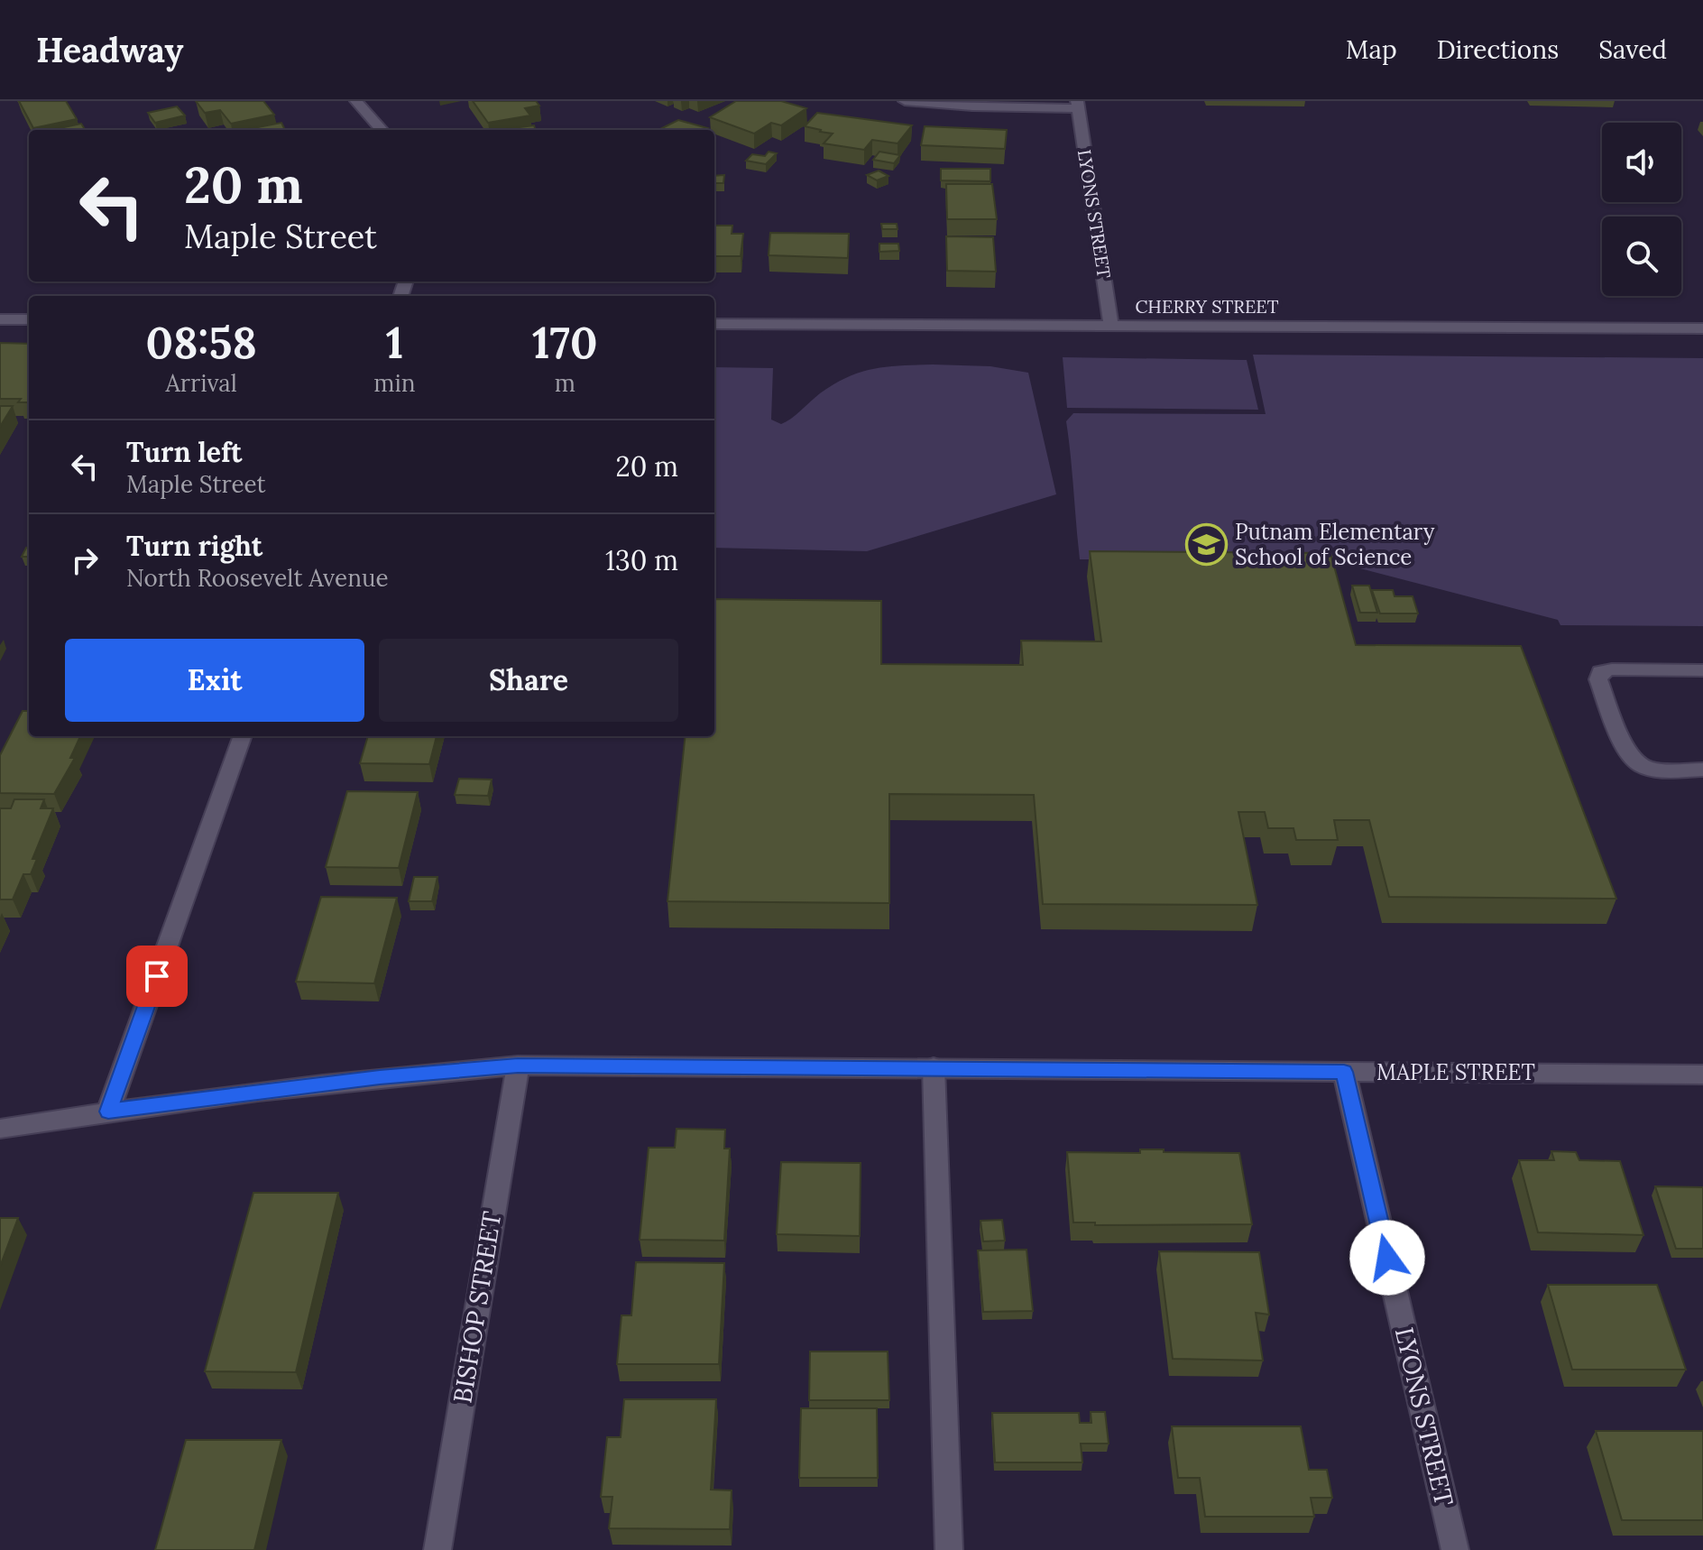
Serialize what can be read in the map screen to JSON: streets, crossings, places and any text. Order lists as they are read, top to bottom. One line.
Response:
{"streets":{"street":["LYONS STREET","CHERRY STREET","MAPLE STREET","BISHOP STREET"]},"crossings":[["LYONS STREET","CHERRY STREET"],["LYONS STREET","MAPLE STREET"],["MAPLE STREET","BISHOP STREET"]],"places":{"school or university":["Putnam Elementary School of Science"]},"page":{"header":"Headway","nav":["Map","Directions","Saved"],"turn":["20 m","Maple Street"],"eta":["08:58","Arrival","1","min","170","m"],"list":[{"name":"Turn left","note":"Maple Street","value":"20 m"},{"name":"Turn right","note":"North Roosevelt Avenue","value":"130 m"}],"buttons":["Exit","Share"]}}
